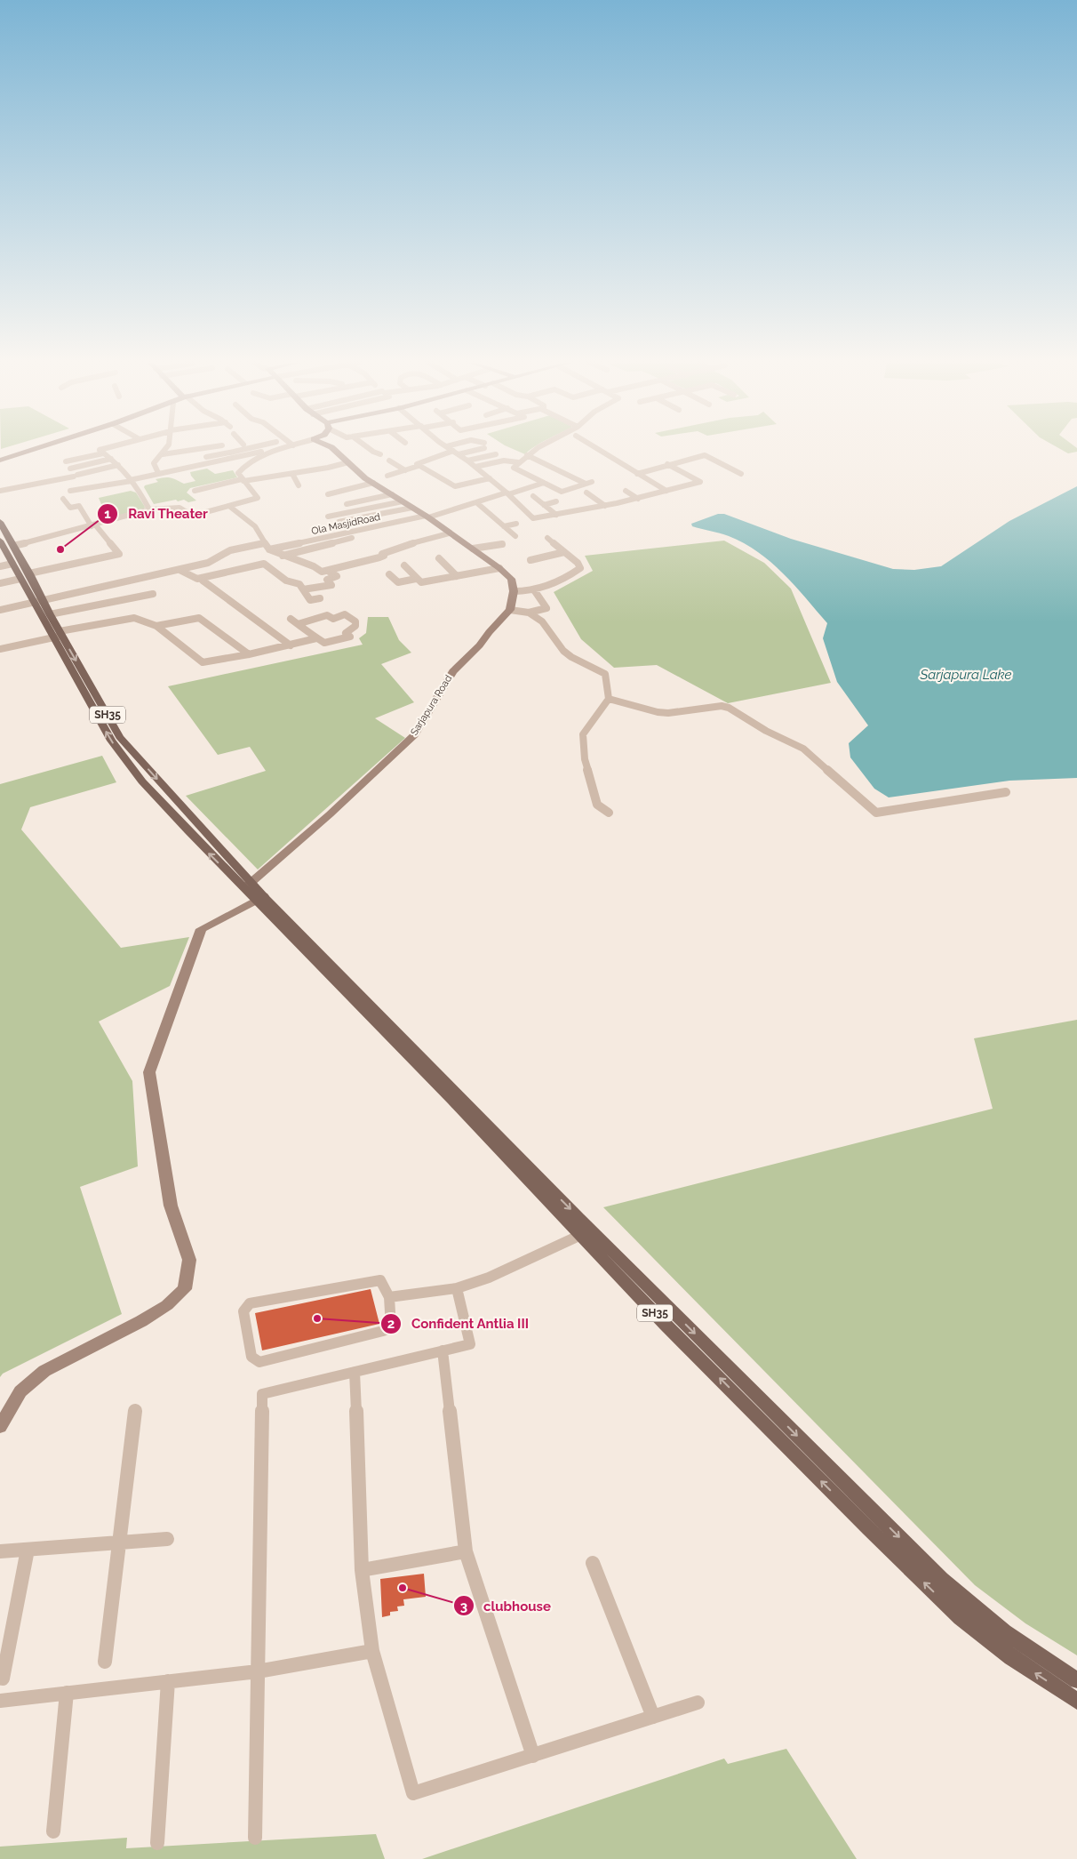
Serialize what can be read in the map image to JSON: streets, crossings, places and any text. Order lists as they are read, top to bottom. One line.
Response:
{"streets":{"main road":["SH35"],"street":["Ola MasjidRoad","Sarjapura Road"]},"crossings":[["Sarjapura Road","SH35"]],"water":["Sarjapura Lake"],"places":["Ravi Theater","Confident Antlia III","clubhouse"]}
